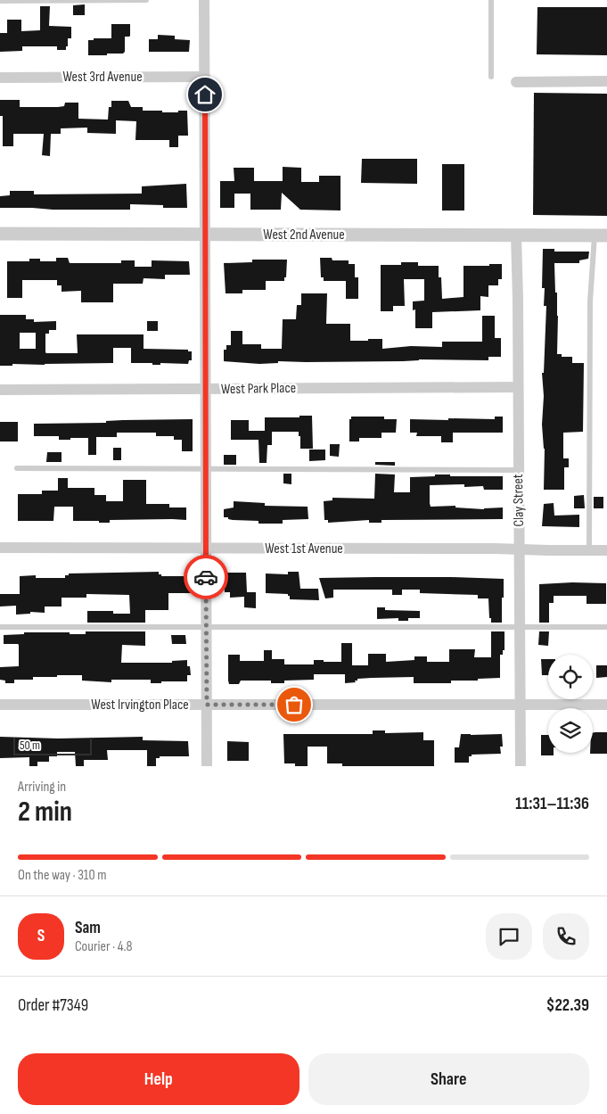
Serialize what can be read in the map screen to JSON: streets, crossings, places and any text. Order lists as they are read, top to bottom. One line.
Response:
{"streets":{"street":["West 3rd Avenue","West 2nd Avenue","West Park Place","Clay Street","West 1st Avenue","West Irvington Place"]},"crossings":[["West 2nd Avenue","Clay Street"],["West Park Place","Clay Street"],["Clay Street","West 1st Avenue"],["Clay Street","West Irvington Place"]],"scale_bar":"50 m","page":{"scale":"50 m","heading":["2 min","Arriving in","11:31–11:36"],"panel":["Sam","Courier · 4.8","Order #7349","$22.39"],"bar":"On the way · 310 m","round":"S","buttons":["Help","Share"]}}
